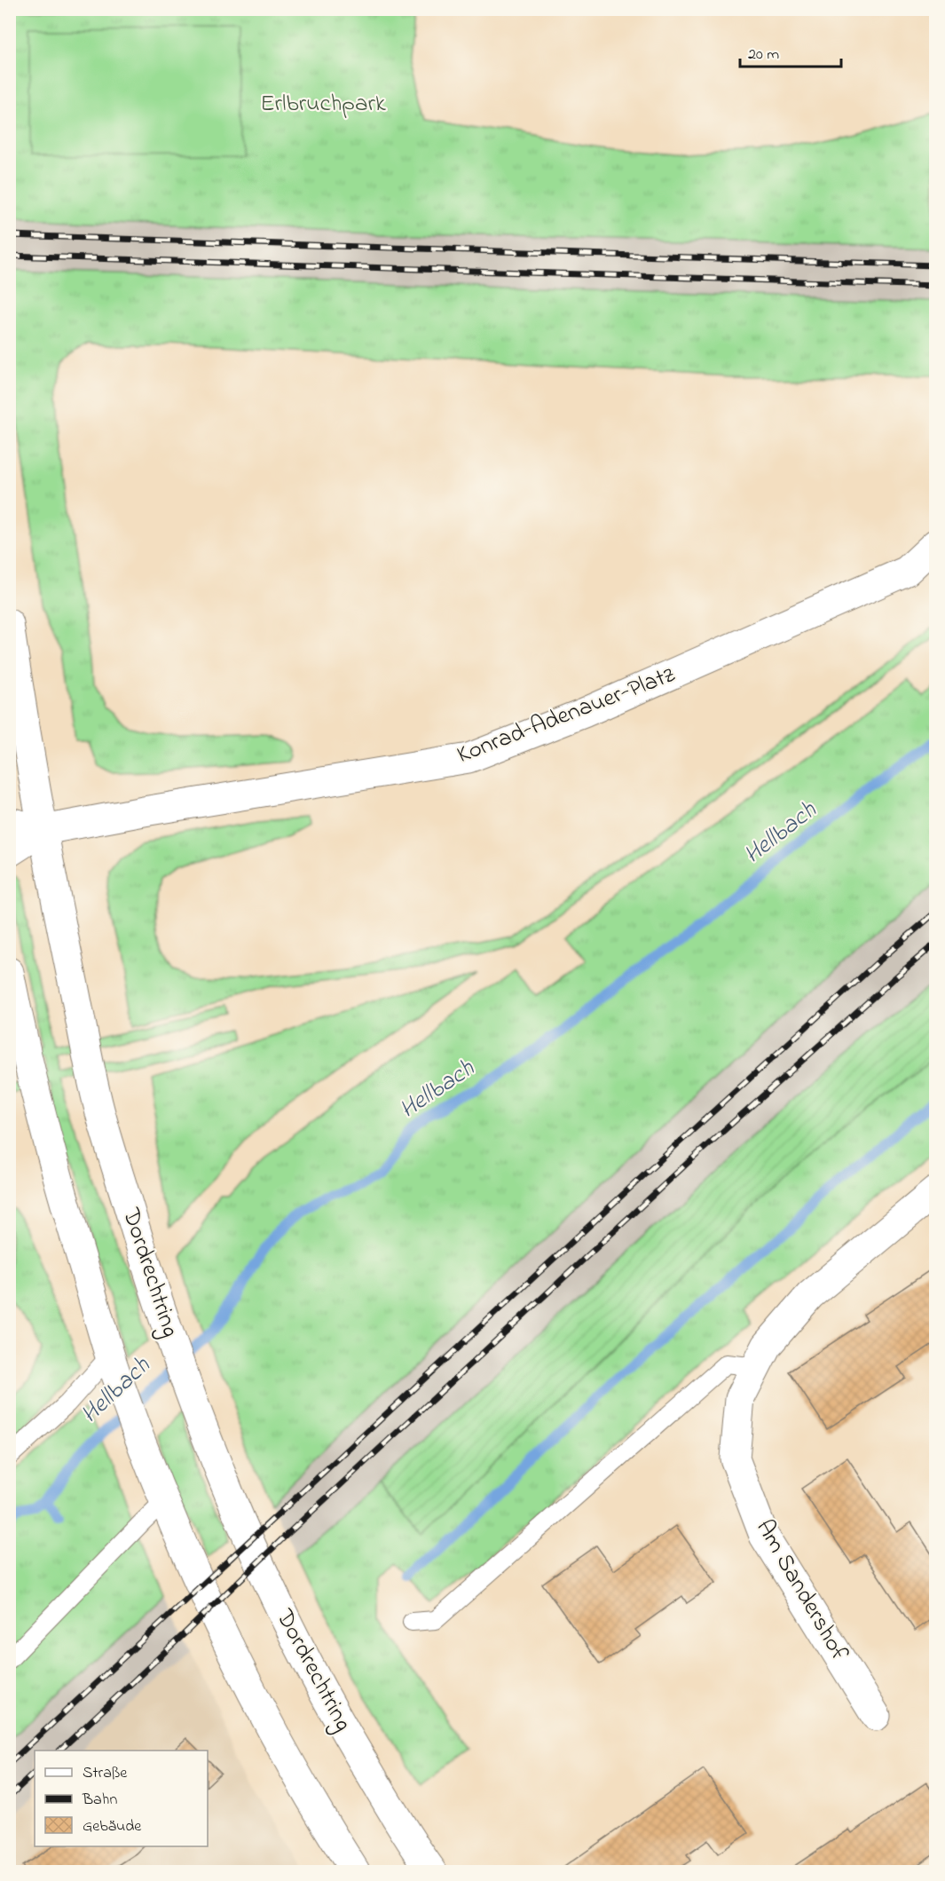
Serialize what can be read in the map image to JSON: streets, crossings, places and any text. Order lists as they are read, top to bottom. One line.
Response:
{"streets":{"main road":["Konrad-Adenauer-Platz","Dordrechtring","Am Sandershof"]},"crossings":[["Konrad-Adenauer-Platz","Dordrechtring"]],"water":["Hellbach"],"parks":["Erlbruchpark"],"legend":["Straße","Bahn","Gebäude"],"scale_bar":"20 m"}
